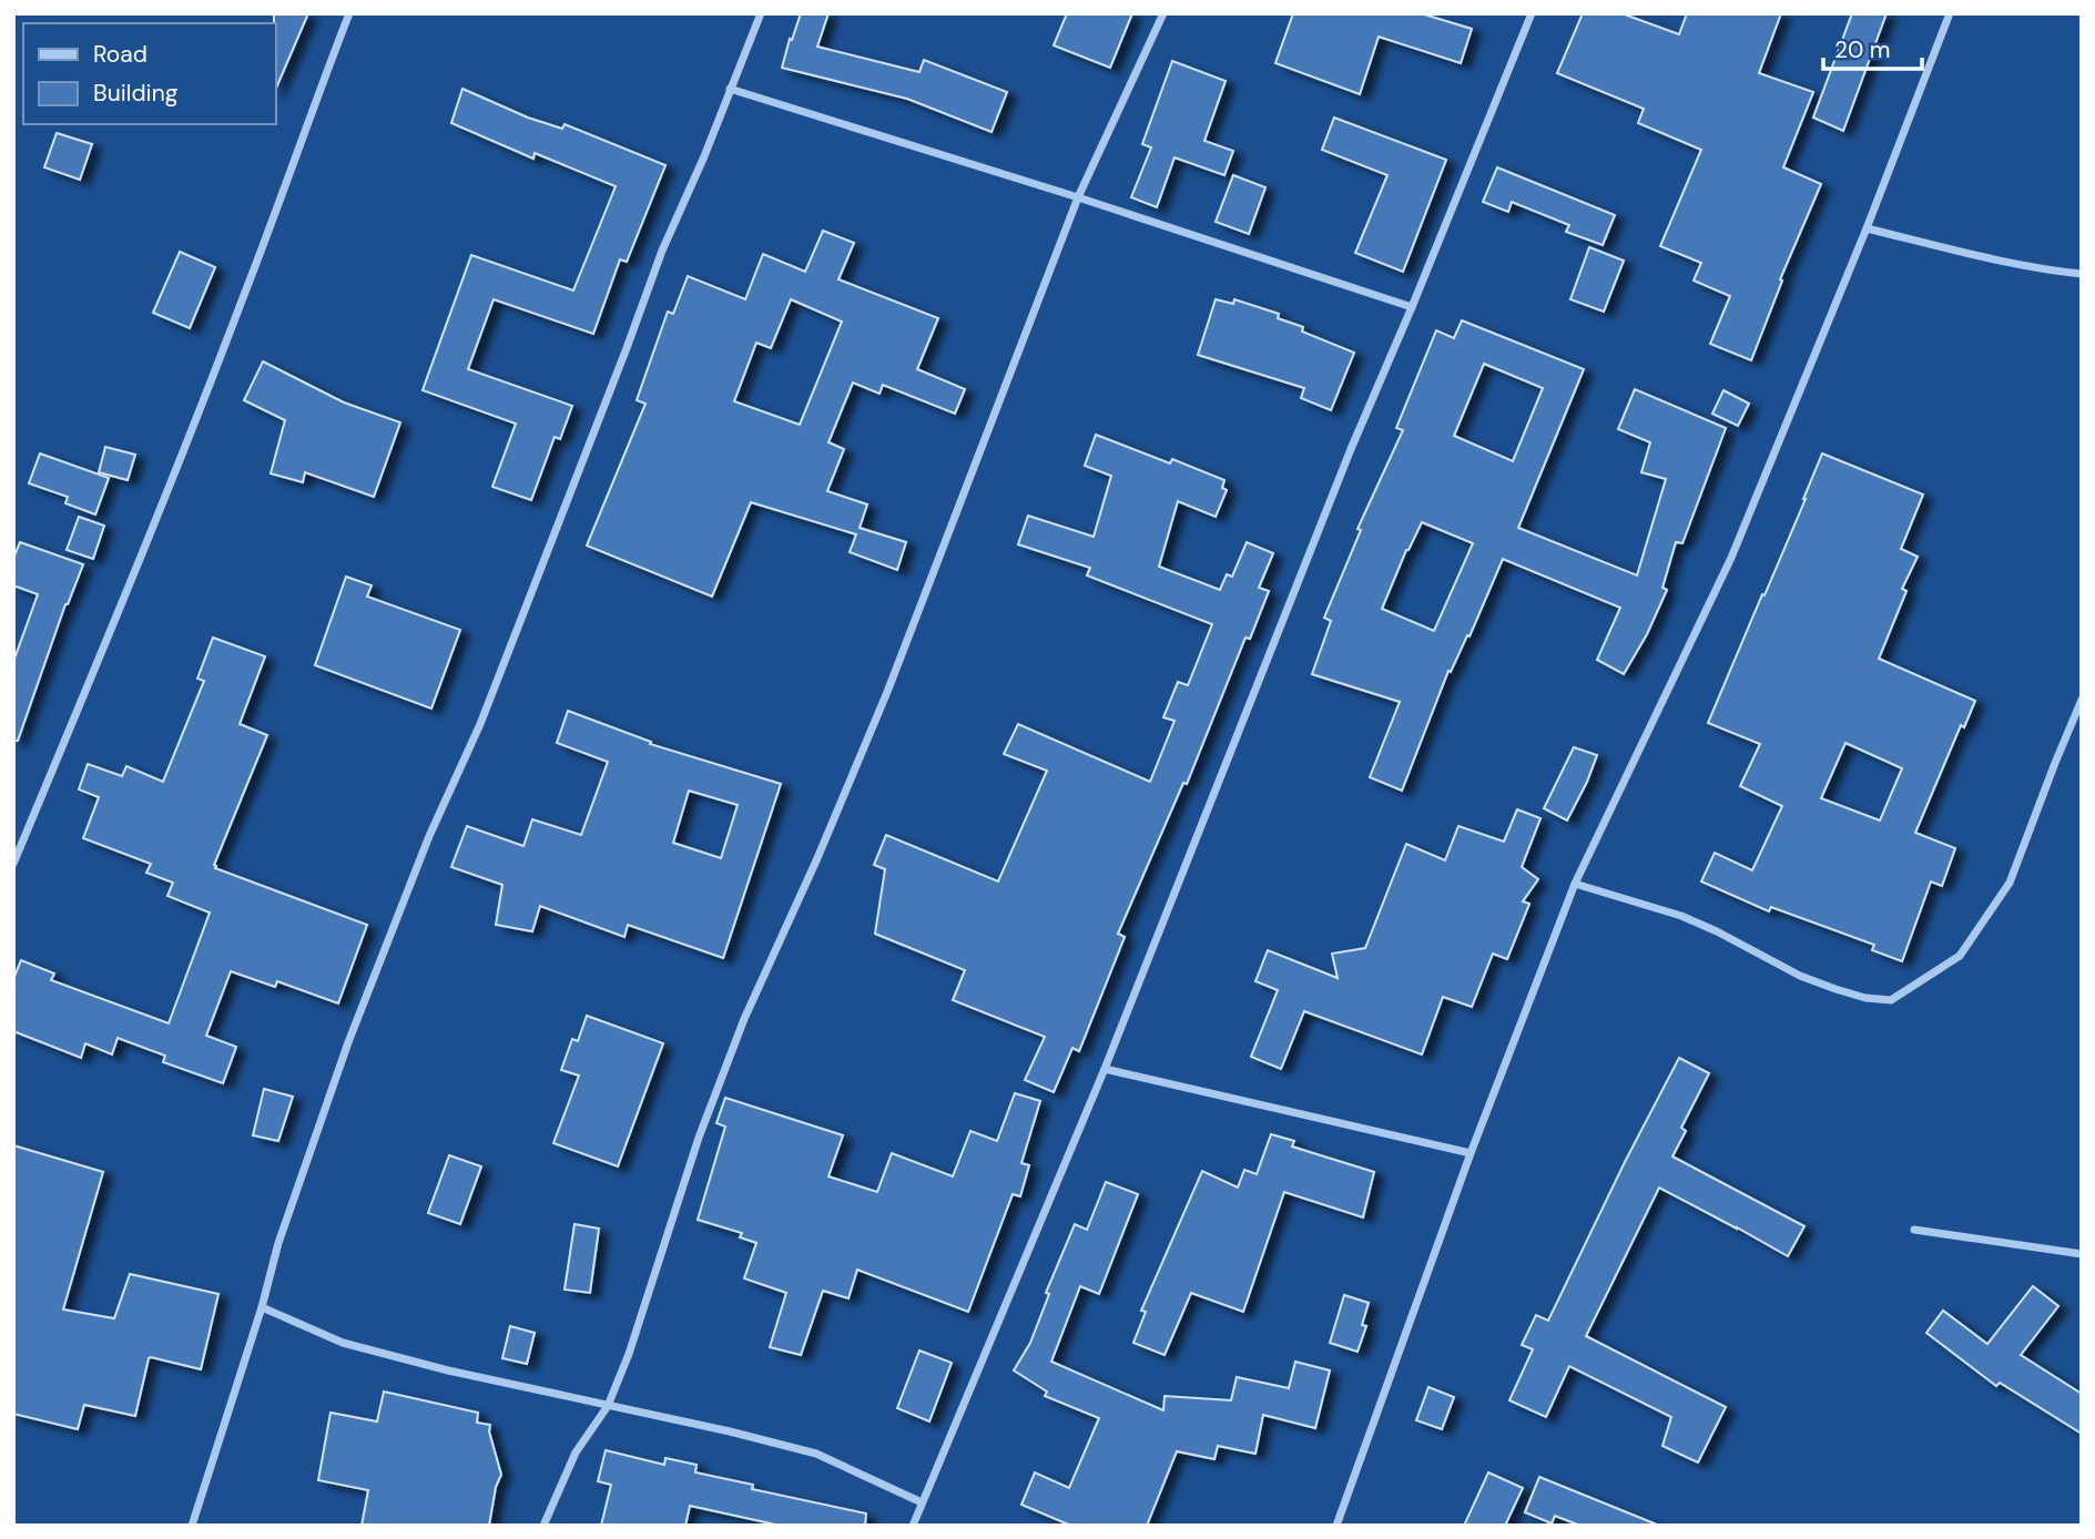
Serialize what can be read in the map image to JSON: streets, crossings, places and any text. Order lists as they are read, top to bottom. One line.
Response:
{"legend":["Road","Building"],"scale_bar":"20 m"}
